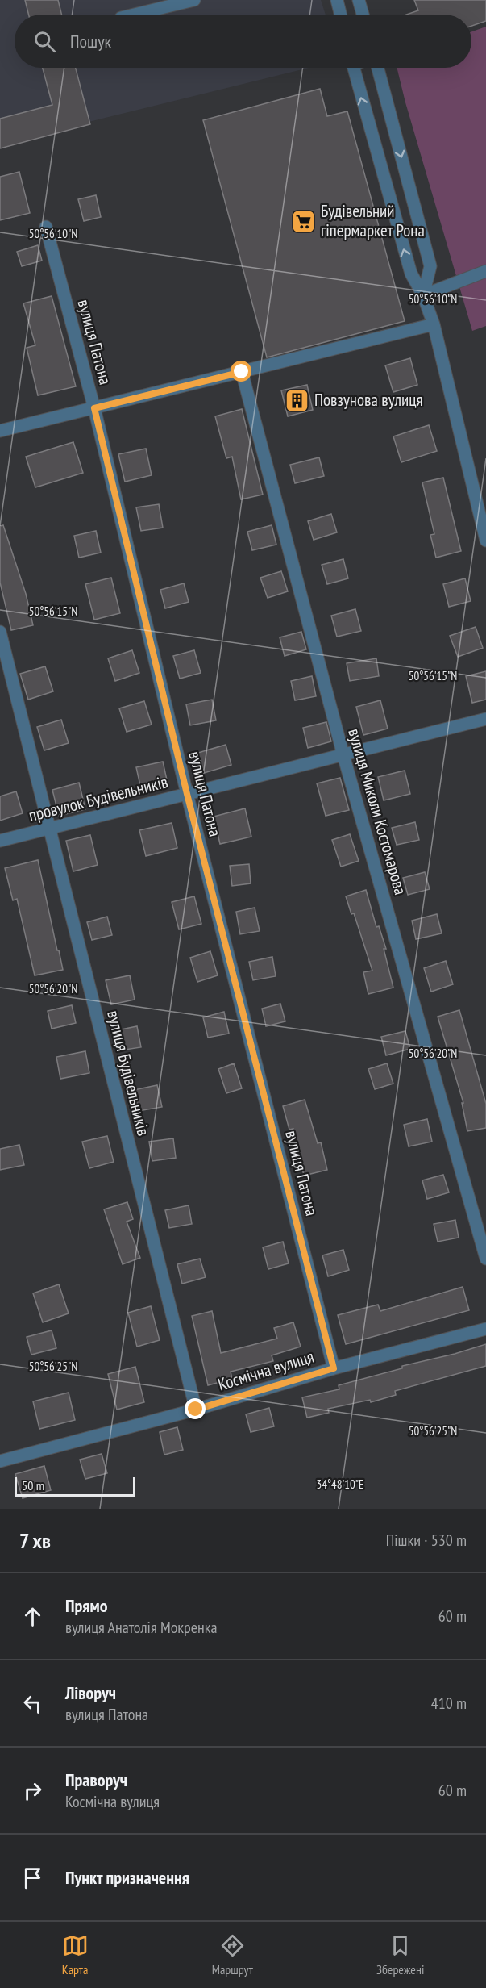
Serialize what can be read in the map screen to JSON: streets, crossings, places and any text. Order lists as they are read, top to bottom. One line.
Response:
{"streets":{"street":["вулиця Патона","провулок Будівельників","вулиця Миколи Костомарова","вулиця Будівельників","Космічна вулиця"]},"crossings":[["вулиця Патона","провулок Будівельників"],["вулиця Патона","Космічна вулиця"],["провулок Будівельників","вулиця Миколи Костомарова"],["провулок Будівельників","вулиця Будівельників"],["вулиця Будівельників","Космічна вулиця"]],"places":{"supermarket":["Будівельний гіпермаркет Рона"],"building":["Повзунова вулиця"]},"scale_bar":"50 m","page":{"search":"Пошук","scale":"50 m","heading":["7 хв","Пішки · 530 m"],"list":[["Прямо","вулиця Анатолія Мокренка","60 m"],["Ліворуч","вулиця Патона","410 m"],["Праворуч","Космічна вулиця","60 m"],"Пункт призначення"],"nav":["Карта","Маршрут","Збережені"]},"coordinates":["50°56'10\"N","50°56'15\"N","50°56'20\"N","50°56'25\"N","34°48'10\"E"]}
